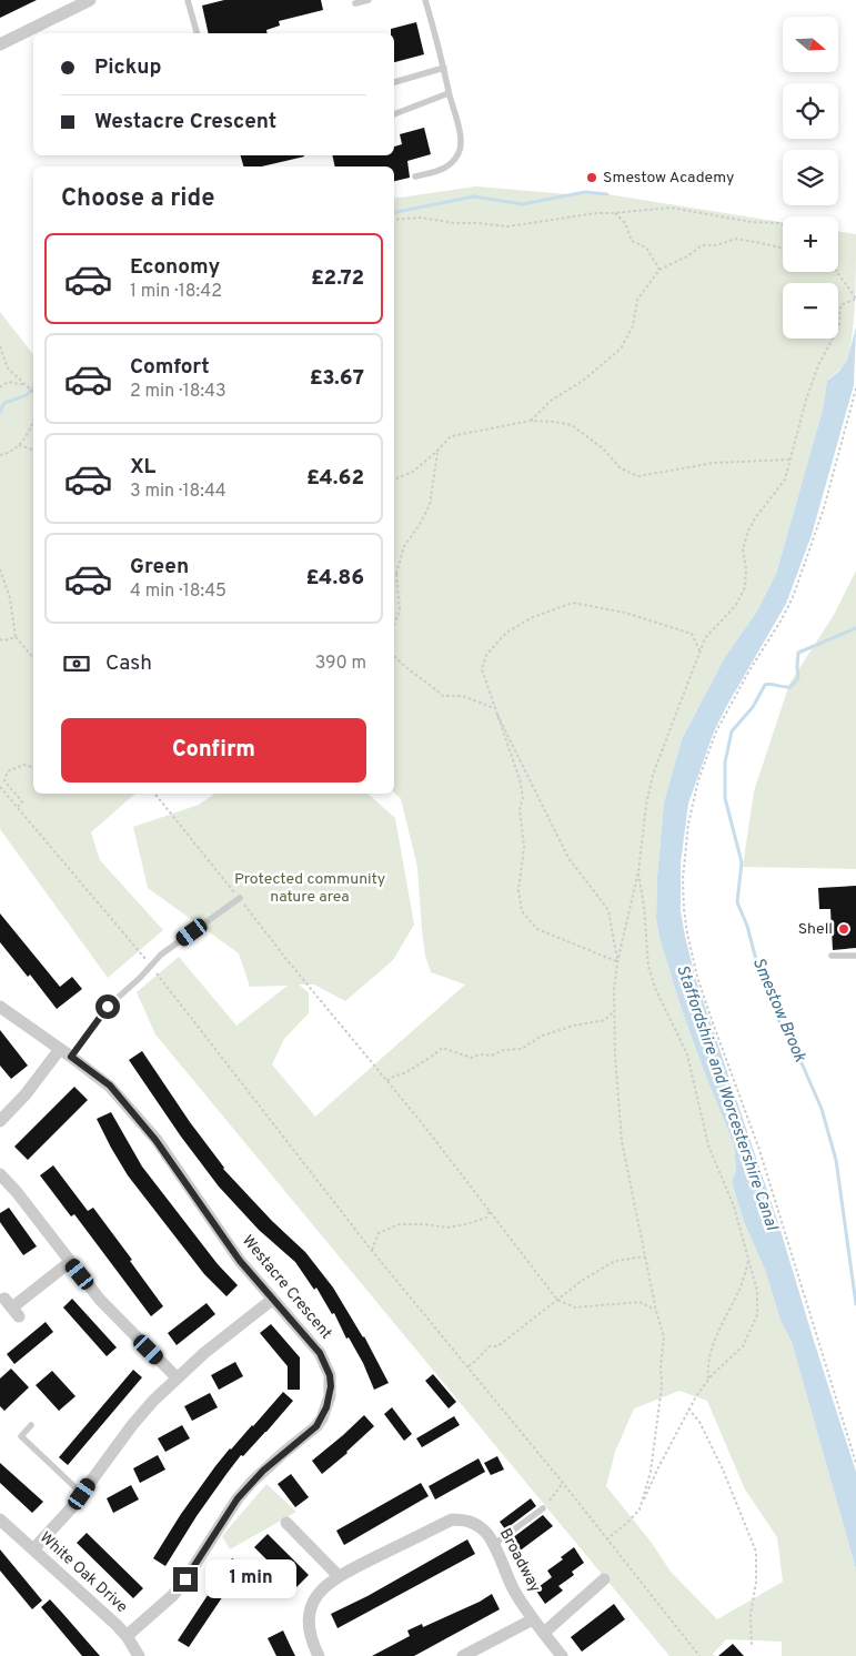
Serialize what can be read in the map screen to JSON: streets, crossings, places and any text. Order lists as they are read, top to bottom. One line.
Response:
{"streets":{"street":["Westacre Crescent","Broadway","White Oak Drive"]},"crossings":[["Westacre Crescent","White Oak Drive"]],"water":["Smestow Brook","Staffordshire and Worcestershire Canal"],"parks":["Protected community nature area"],"places":["Smestow Academy","Shell"],"north":"right","page":{"map_buttons":["+","−"],"banner":["Pickup","Westacre Crescent"],"heading":"Choose a ride","list":[{"name":"Economy","note":"1 min · 18:42","value":"£2.72"},{"name":"Comfort","note":"2 min · 18:43","value":"£3.67"},{"name":"XL","note":"3 min · 18:44","value":"£4.62"},{"name":"Green","note":"4 min · 18:45","value":"£4.86"}],"pay":["Cash","390 m"],"buttons":"Confirm","bubble":"1 min"}}
